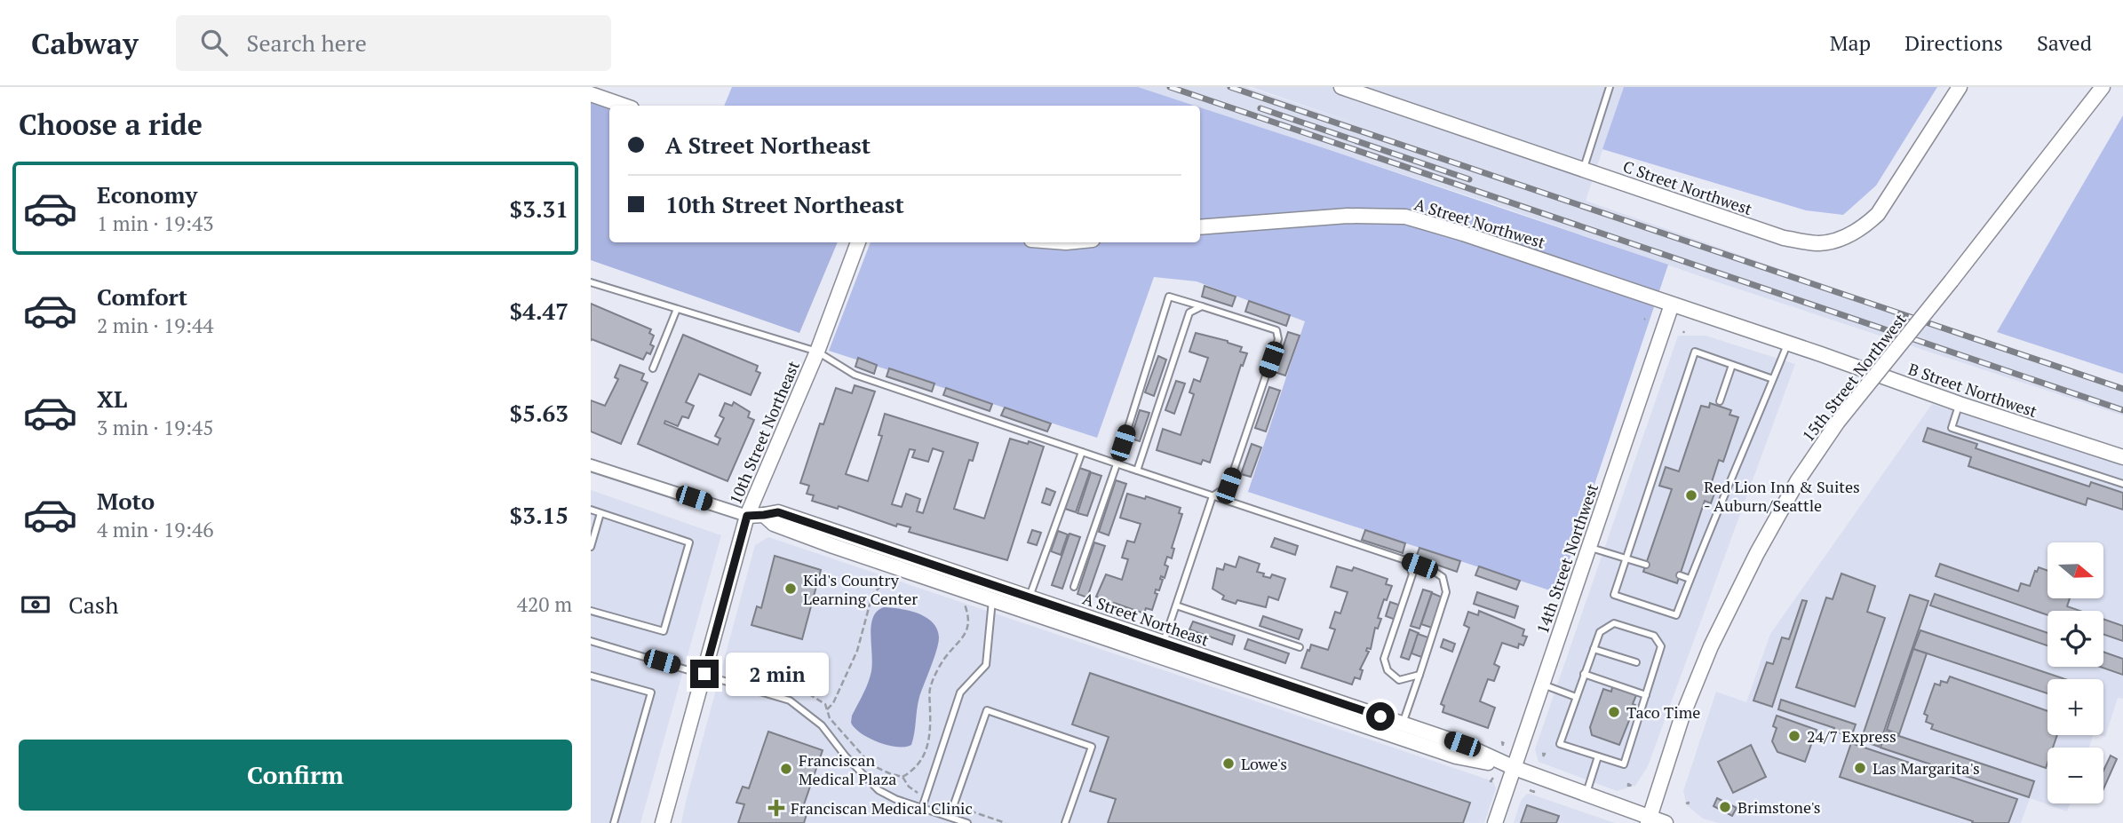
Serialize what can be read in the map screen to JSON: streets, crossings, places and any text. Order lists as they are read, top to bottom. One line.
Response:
{"streets":{"street":["C Street Northwest","A Street Northwest","15th Street Northwest","B Street Northwest","10th Street Northeast","14th Street Northwest","A Street Northeast"]},"crossings":[["A Street Northwest","B Street Northwest"],["A Street Northwest","14th Street Northwest"],["15th Street Northwest","A Street Northeast"],["B Street Northwest","14th Street Northwest"],["10th Street Northeast","A Street Northeast"],["14th Street Northwest","A Street Northeast"]],"places":{"other":["Red Lion Inn & Suites - Auburn/Seattle","Kid's Country Learning Center","Taco Time","24/7 Express","Lowe's","Las Margarita's","Franciscan Medical Plaza","Brimstone's"],"health":["Franciscan Medical Clinic"]},"north":"right","page":{"header":"Cabway","search":"Search here","nav":["Map","Directions","Saved"],"heading":"Choose a ride","banner":["A Street Northeast","10th Street Northeast"],"list":[{"name":"Economy","note":"1 min · 19:43","value":"$3.31"},{"name":"Comfort","note":"2 min · 19:44","value":"$4.47"},{"name":"XL","note":"3 min · 19:45","value":"$5.63"},{"name":"Moto","note":"4 min · 19:46","value":"$3.15"}],"map_buttons":["+","−"],"pay":["Cash","420 m"],"bubble":"2 min","buttons":"Confirm"}}
